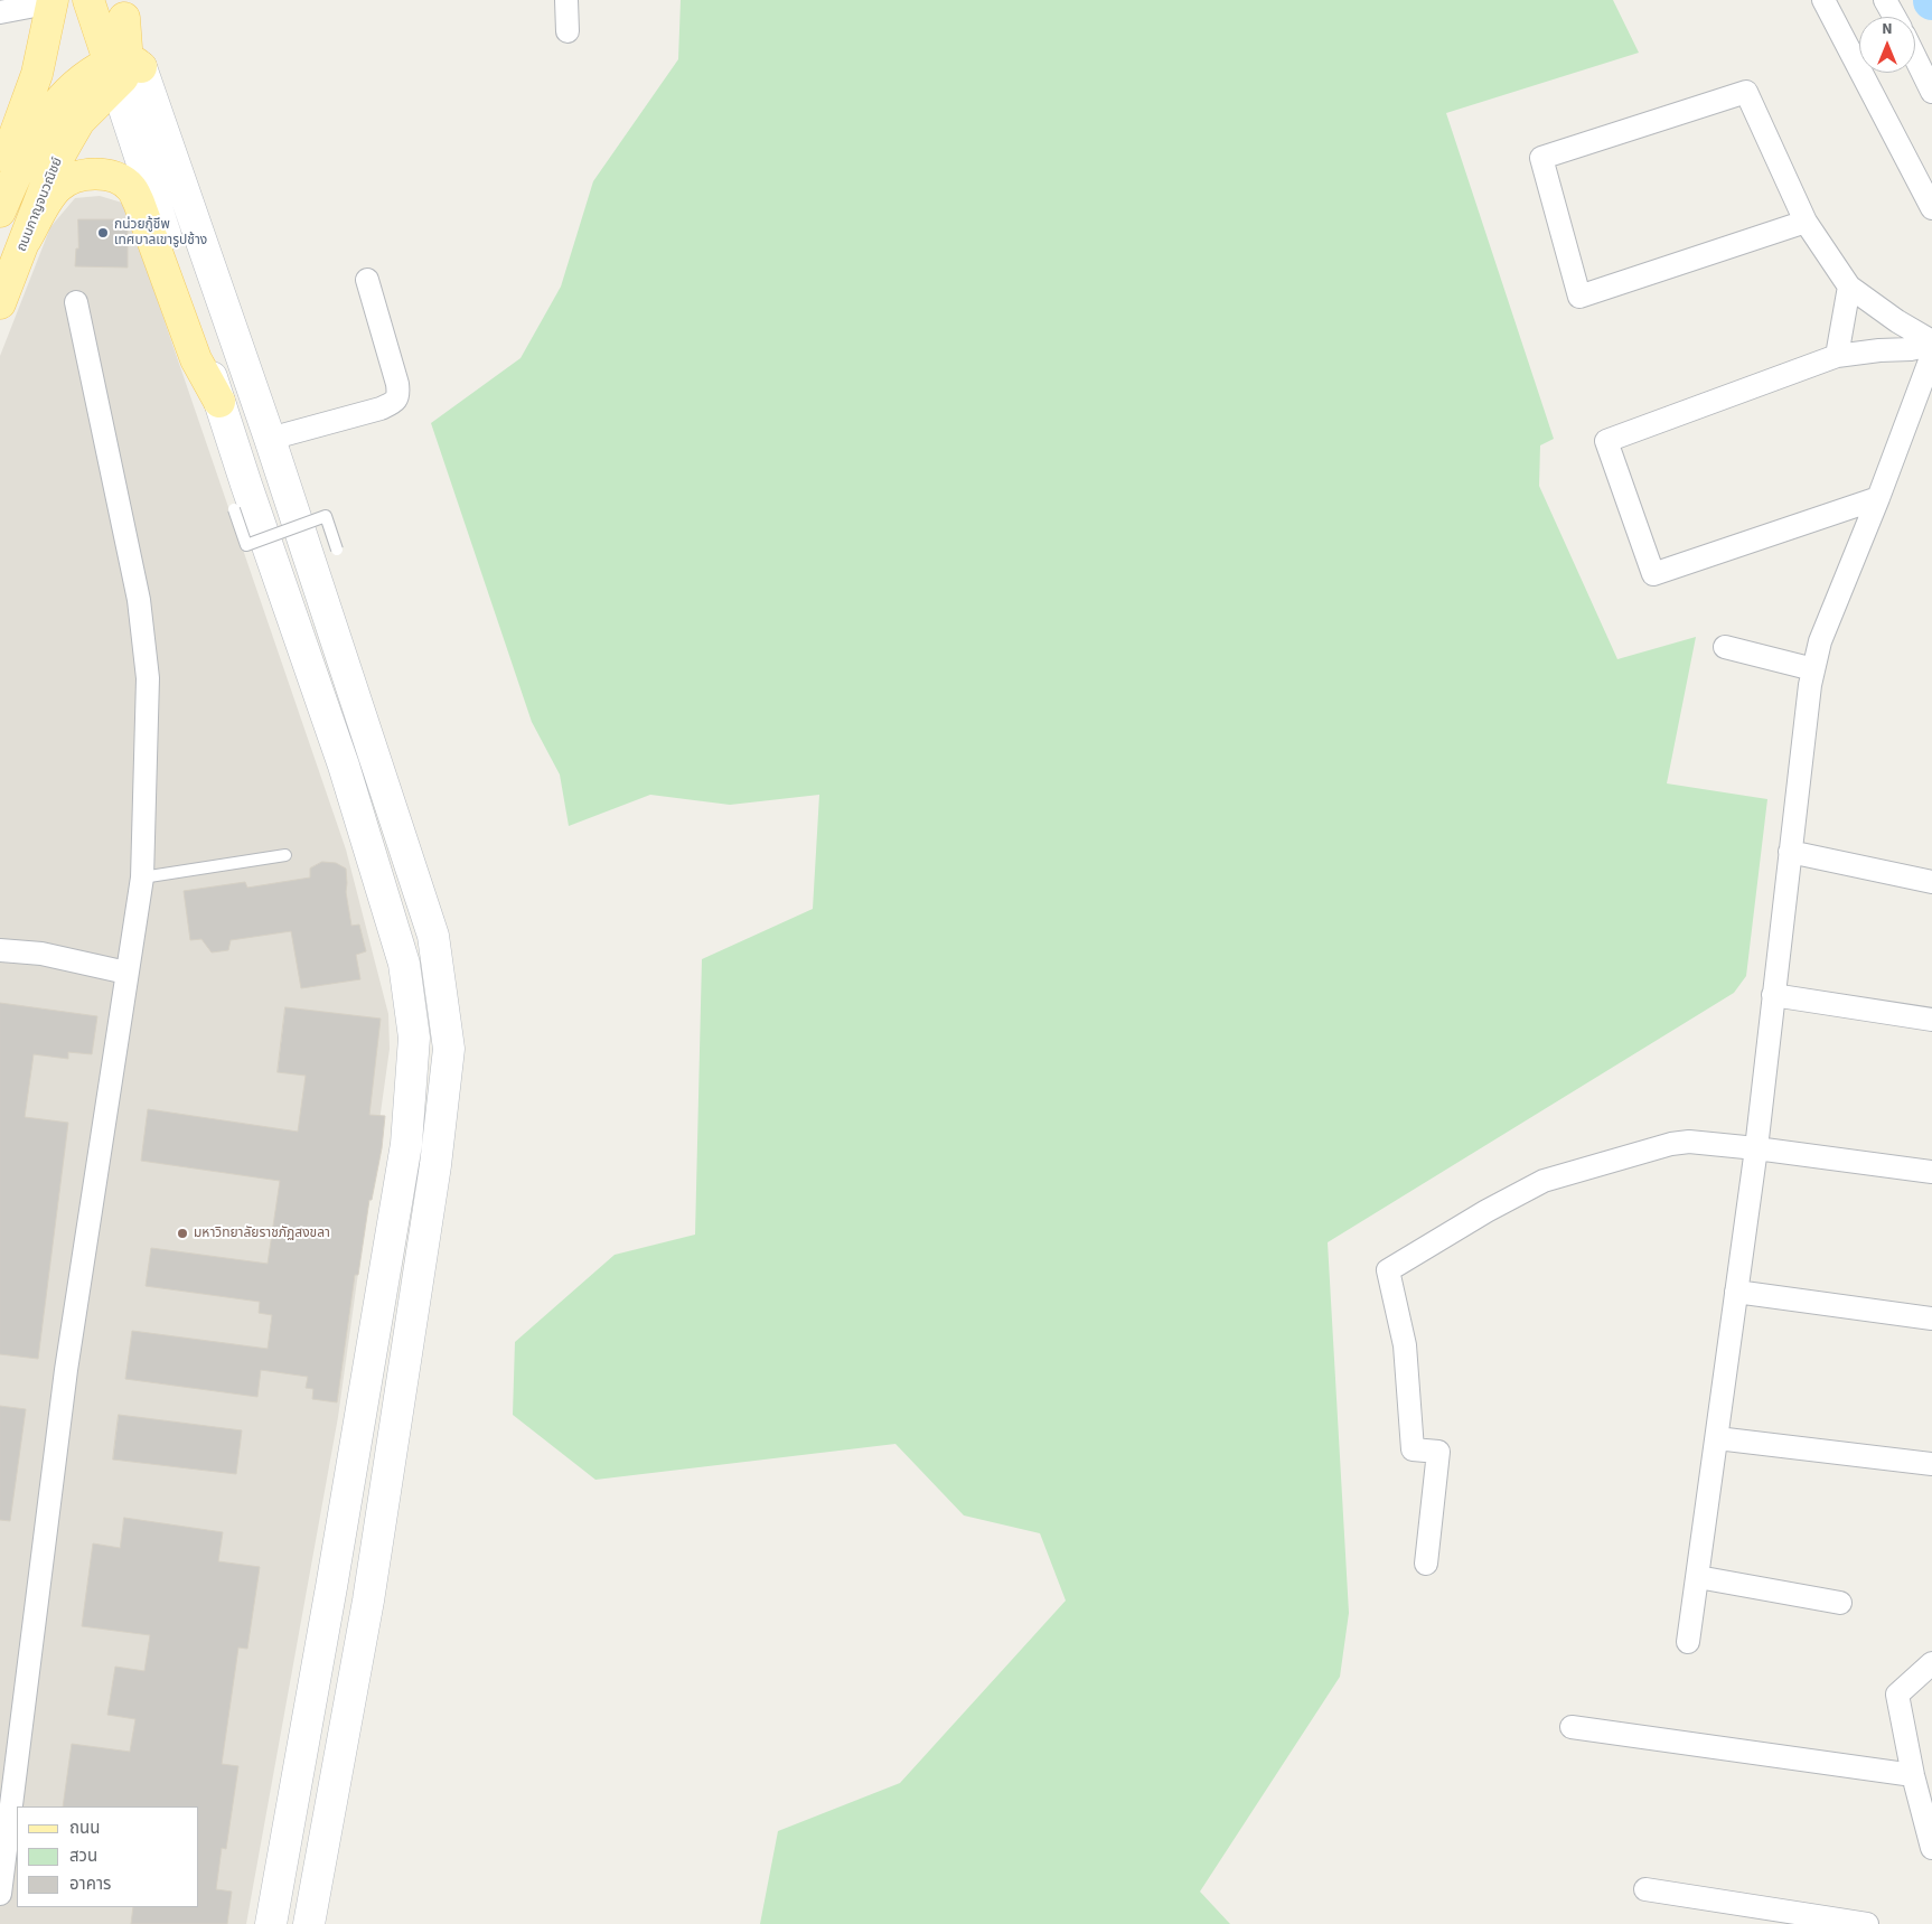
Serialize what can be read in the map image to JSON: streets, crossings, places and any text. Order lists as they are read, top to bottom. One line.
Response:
{"streets":{"main road":["ถนนกาญจนวณิชย์"]},"places":["กน่วยกู้ชีพ เทศบาลเขารูปช้าง","มหาวิทยาลัยราชภัฏสงขลา"],"legend":["ถนน","สวน","อาคาร"],"north":"top"}
